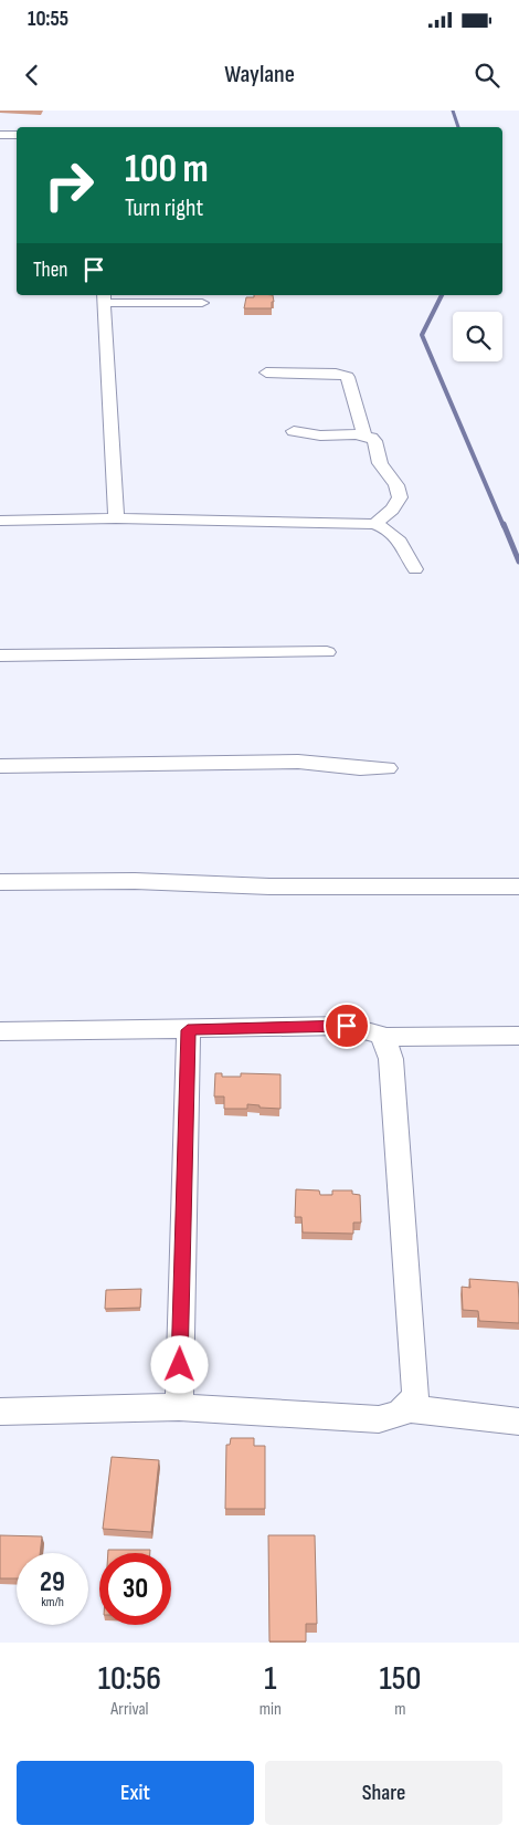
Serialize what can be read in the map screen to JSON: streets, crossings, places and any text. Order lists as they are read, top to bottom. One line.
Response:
{"page":{"status":"10:55","header":"Waylane","turn":["100 m","Turn right"],"then":"Then","speed":"29 km/h","limit":"30","eta":["10:56","Arrival","1","min","150","m"],"buttons":["Exit","Share"]}}
